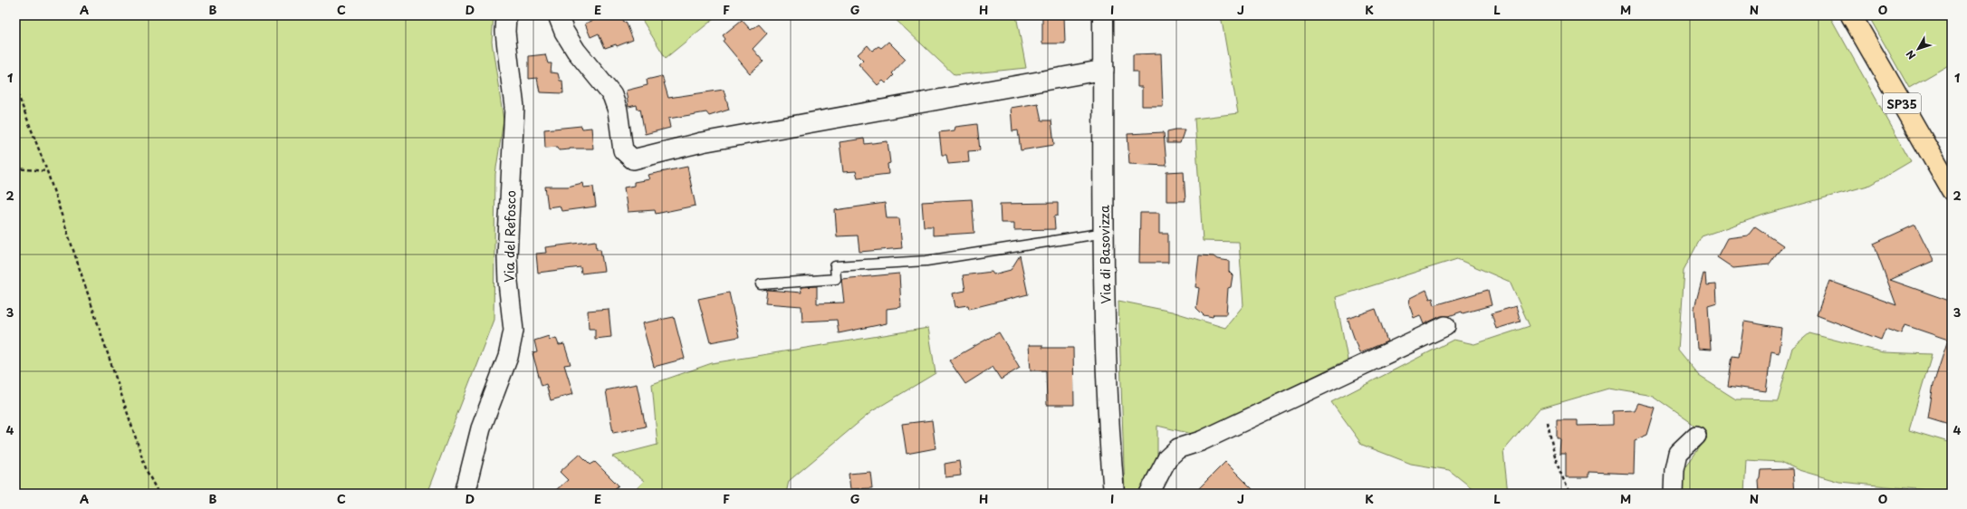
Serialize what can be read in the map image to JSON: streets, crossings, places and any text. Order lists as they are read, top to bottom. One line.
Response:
{"streets":{"main road":["SP35","Via di Basovizza"],"street":["Via del Refosco"]},"north":"bottom left","grid":{"columns":["A","B","C","D","E","F","G","H","I","J","K","L","M","N","O"],"rows":["1","2","3","4"]}}
